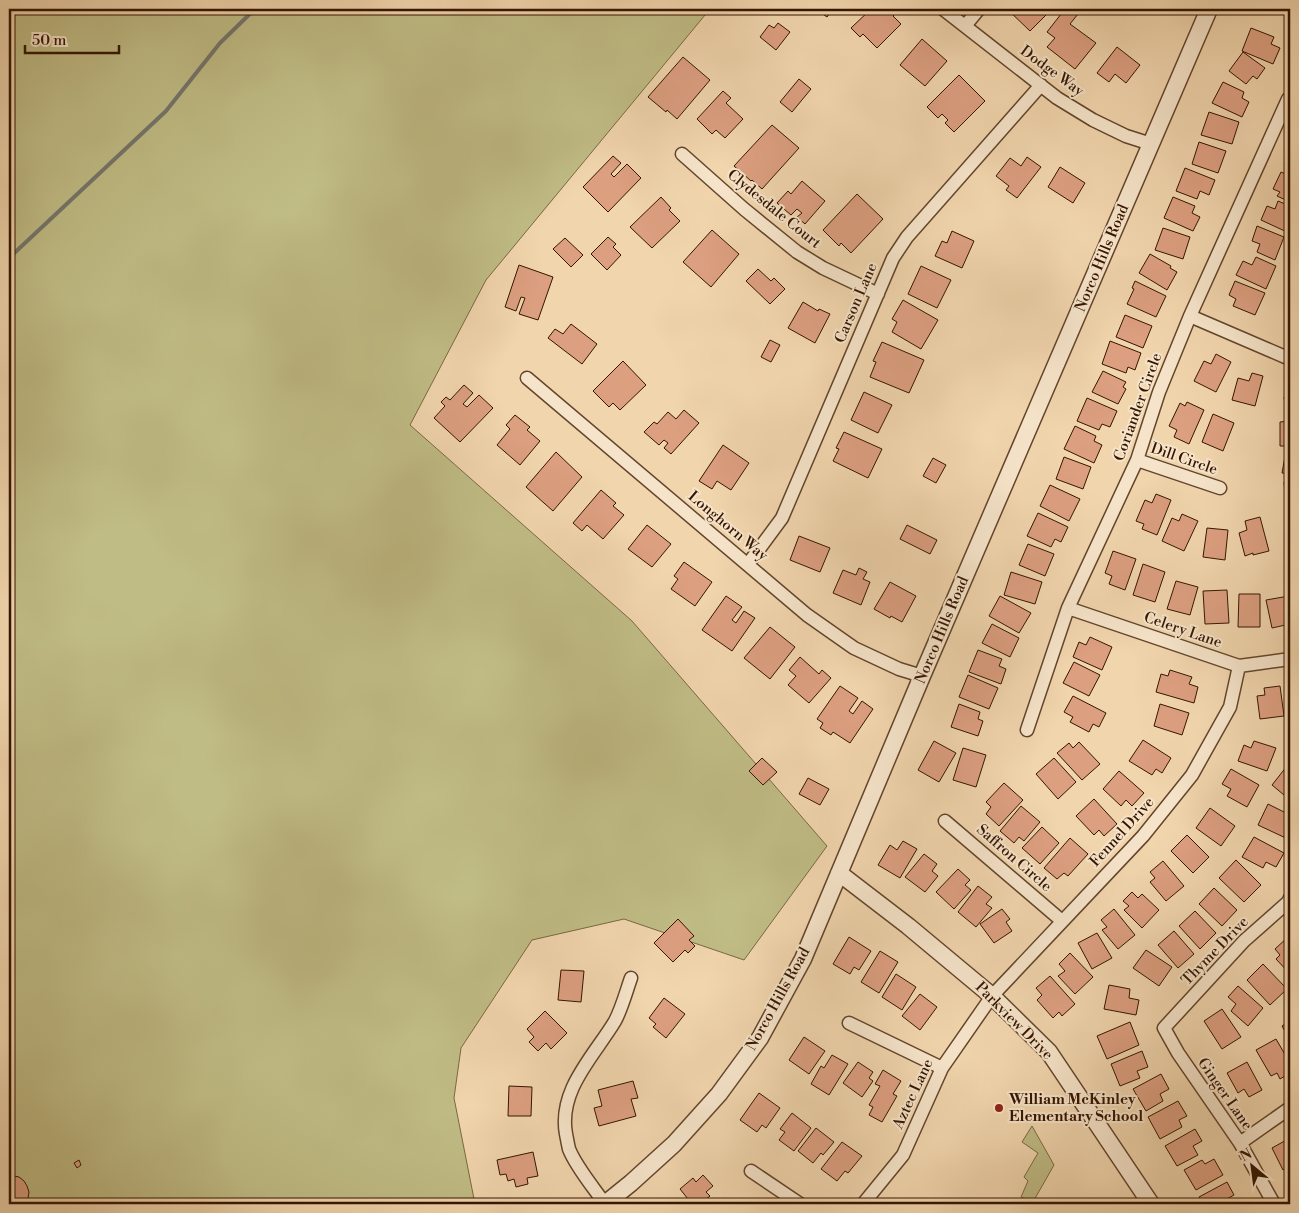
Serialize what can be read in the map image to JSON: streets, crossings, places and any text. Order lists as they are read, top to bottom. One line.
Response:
{"streets":{"street":["Dodge Way","Clydesdale Court","Norco Hills Road","Carson Lane","Coriander Circle","Dill Circle","Longhorn Way","Celery Lane","Fennel Drive","Saffron Circle","Thyme Drive","Parkview Drive","Aztec Lane","Ginger Lane"]},"crossings":[["Dodge Way","Norco Hills Road"],["Dodge Way","Carson Lane"],["Clydesdale Court","Carson Lane"],["Norco Hills Road","Longhorn Way"],["Norco Hills Road","Parkview Drive"],["Carson Lane","Longhorn Way"],["Coriander Circle","Dill Circle"],["Coriander Circle","Celery Lane"],["Celery Lane","Fennel Drive"],["Fennel Drive","Saffron Circle"],["Fennel Drive","Parkview Drive"],["Fennel Drive","Aztec Lane"],["Thyme Drive","Ginger Lane"],["Parkview Drive","Aztec Lane"]],"places":["William McKinley Elementary School"],"scale_bar":"50 m","north":"top left"}
